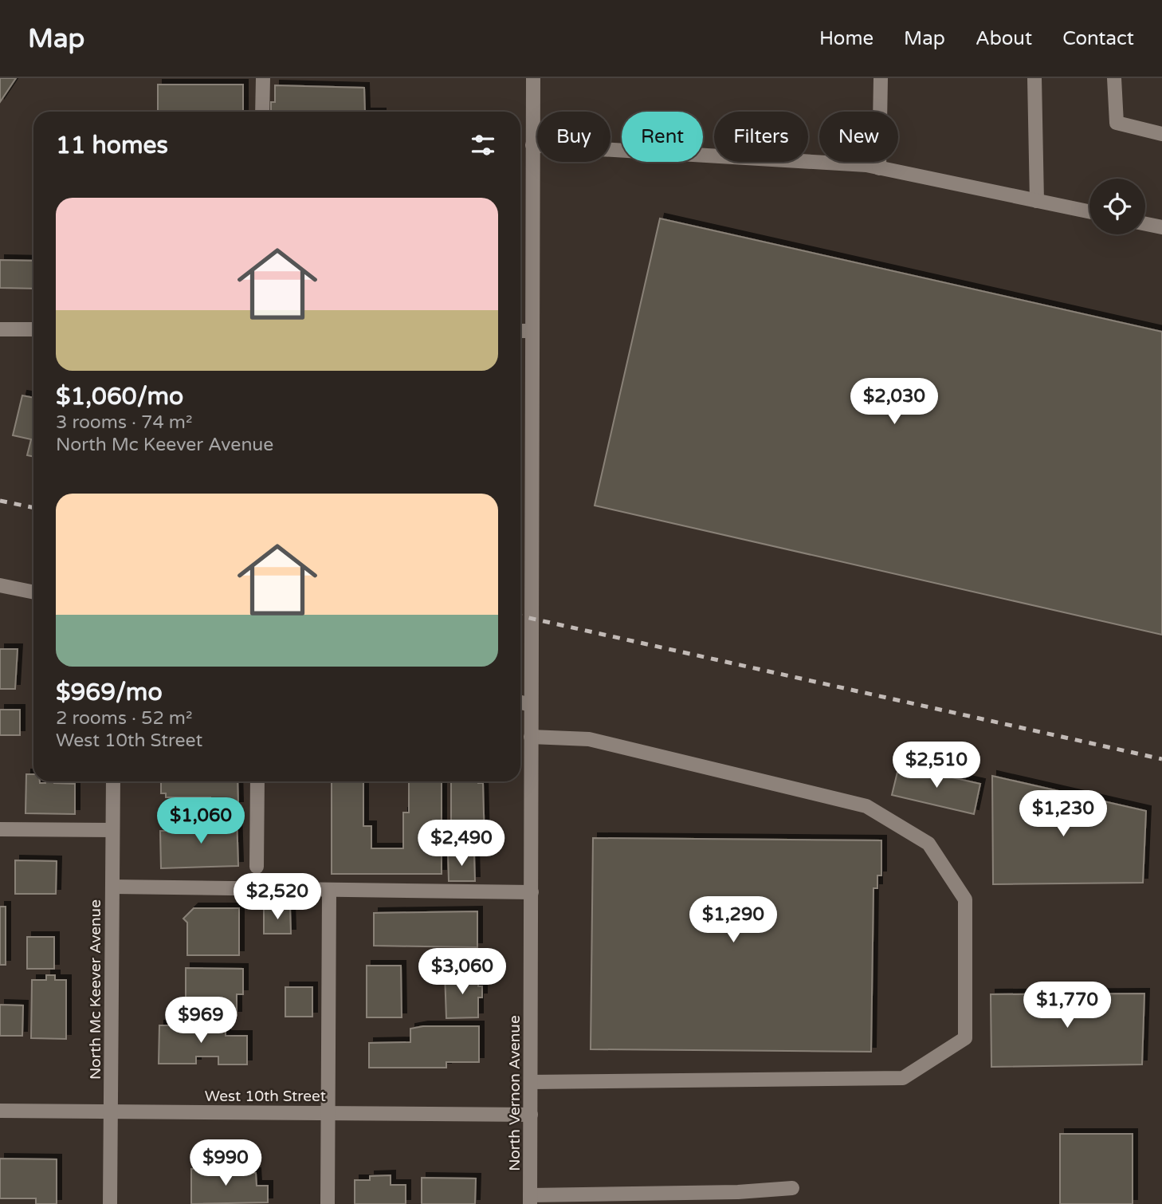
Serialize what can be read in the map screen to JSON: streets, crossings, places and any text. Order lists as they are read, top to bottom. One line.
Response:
{"streets":{"street":["North Mc Keever Avenue","North Vernon Avenue","West 10th Street"]},"crossings":[["North Mc Keever Avenue","West 10th Street"],["North Vernon Avenue","West 10th Street"]],"page":{"header":"Map","nav":["Home","Map","About","Contact"],"chip":["Buy","Rent","Filters","New"],"heading":"11 homes","list":[{"name":"$1,060/mo","note":"3 rooms · 74 m² · North Mc Keever Avenue"},{"name":"$969/mo","note":"2 rooms · 52 m² · West 10th Street"}],"price":["$2,030","$2,510","$1,230","$1,060","$2,490","$2,520","$1,290","$3,060","$1,770","$969","$990"]}}
